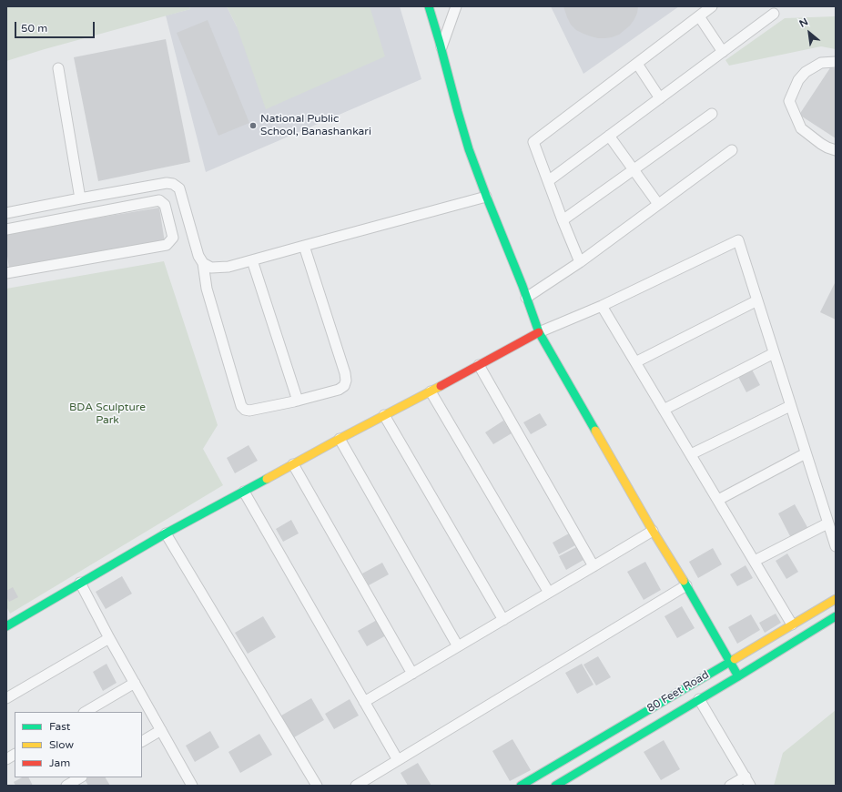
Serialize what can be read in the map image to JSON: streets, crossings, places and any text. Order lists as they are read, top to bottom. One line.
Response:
{"streets":{"street":["80 Feet Road"]},"parks":["BDA Sculpture Park"],"places":["National Public School, Banashankari"],"legend":["Fast","Slow","Jam"],"scale_bar":"50 m","north":"top left"}
